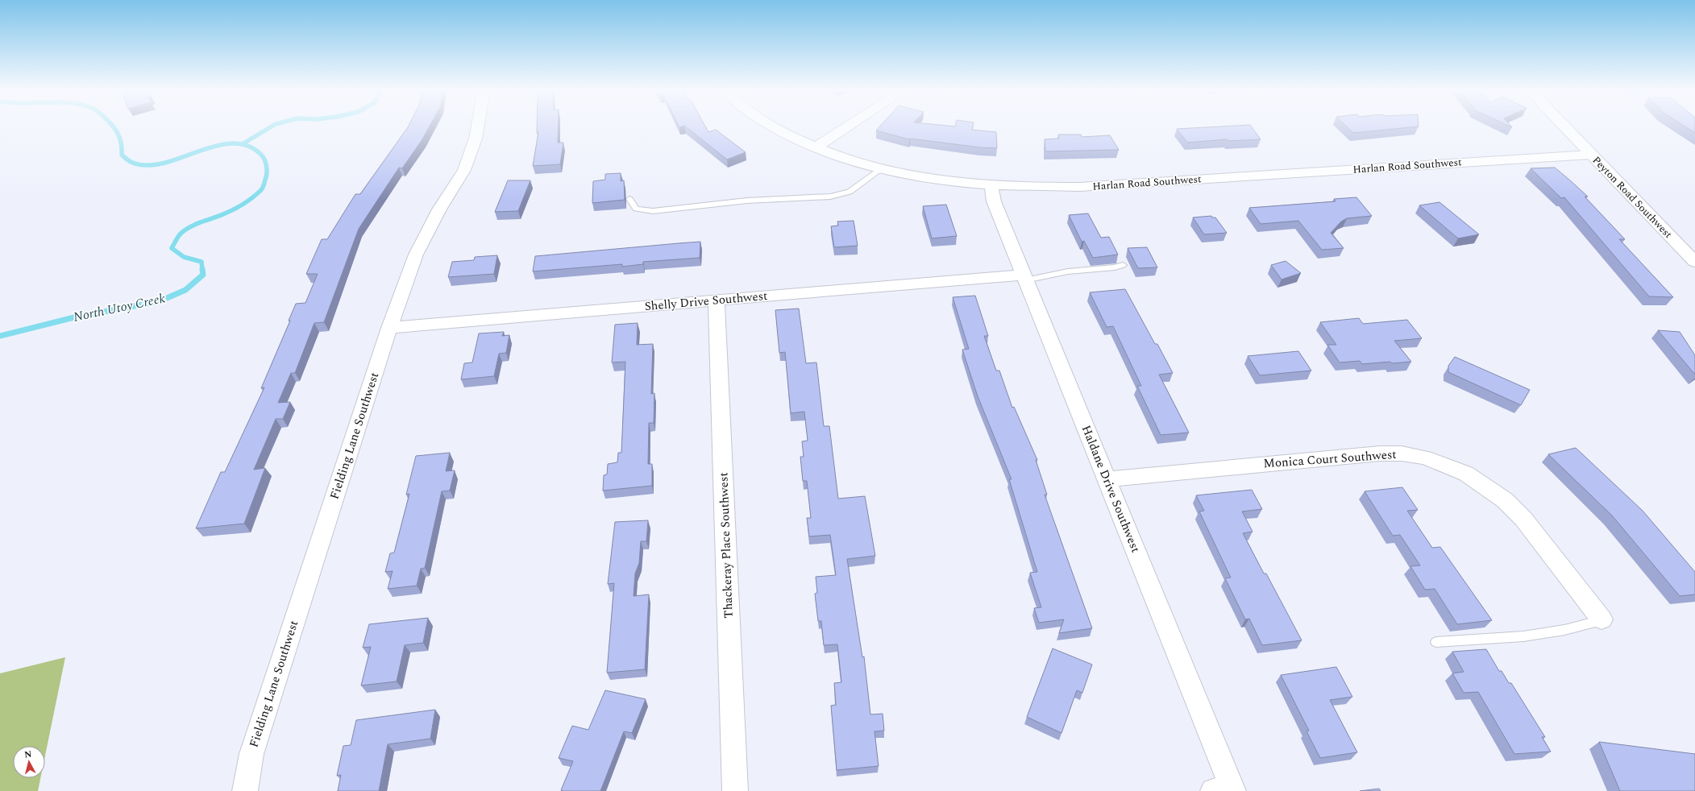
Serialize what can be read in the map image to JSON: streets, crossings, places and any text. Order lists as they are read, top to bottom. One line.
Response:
{"streets":{"street":["Harlan Road Southwest","Peyton Road Southwest","Shelly Drive Southwest","Fielding Lane Southwest","Monica Court Southwest","Haldane Drive Southwest","Thackeray Place Southwest"]},"crossings":[["Harlan Road Southwest","Peyton Road Southwest"],["Harlan Road Southwest","Haldane Drive Southwest"],["Shelly Drive Southwest","Fielding Lane Southwest"],["Shelly Drive Southwest","Haldane Drive Southwest"],["Shelly Drive Southwest","Thackeray Place Southwest"],["Monica Court Southwest","Haldane Drive Southwest"]],"water":["North Utoy Creek"],"north":"top"}
